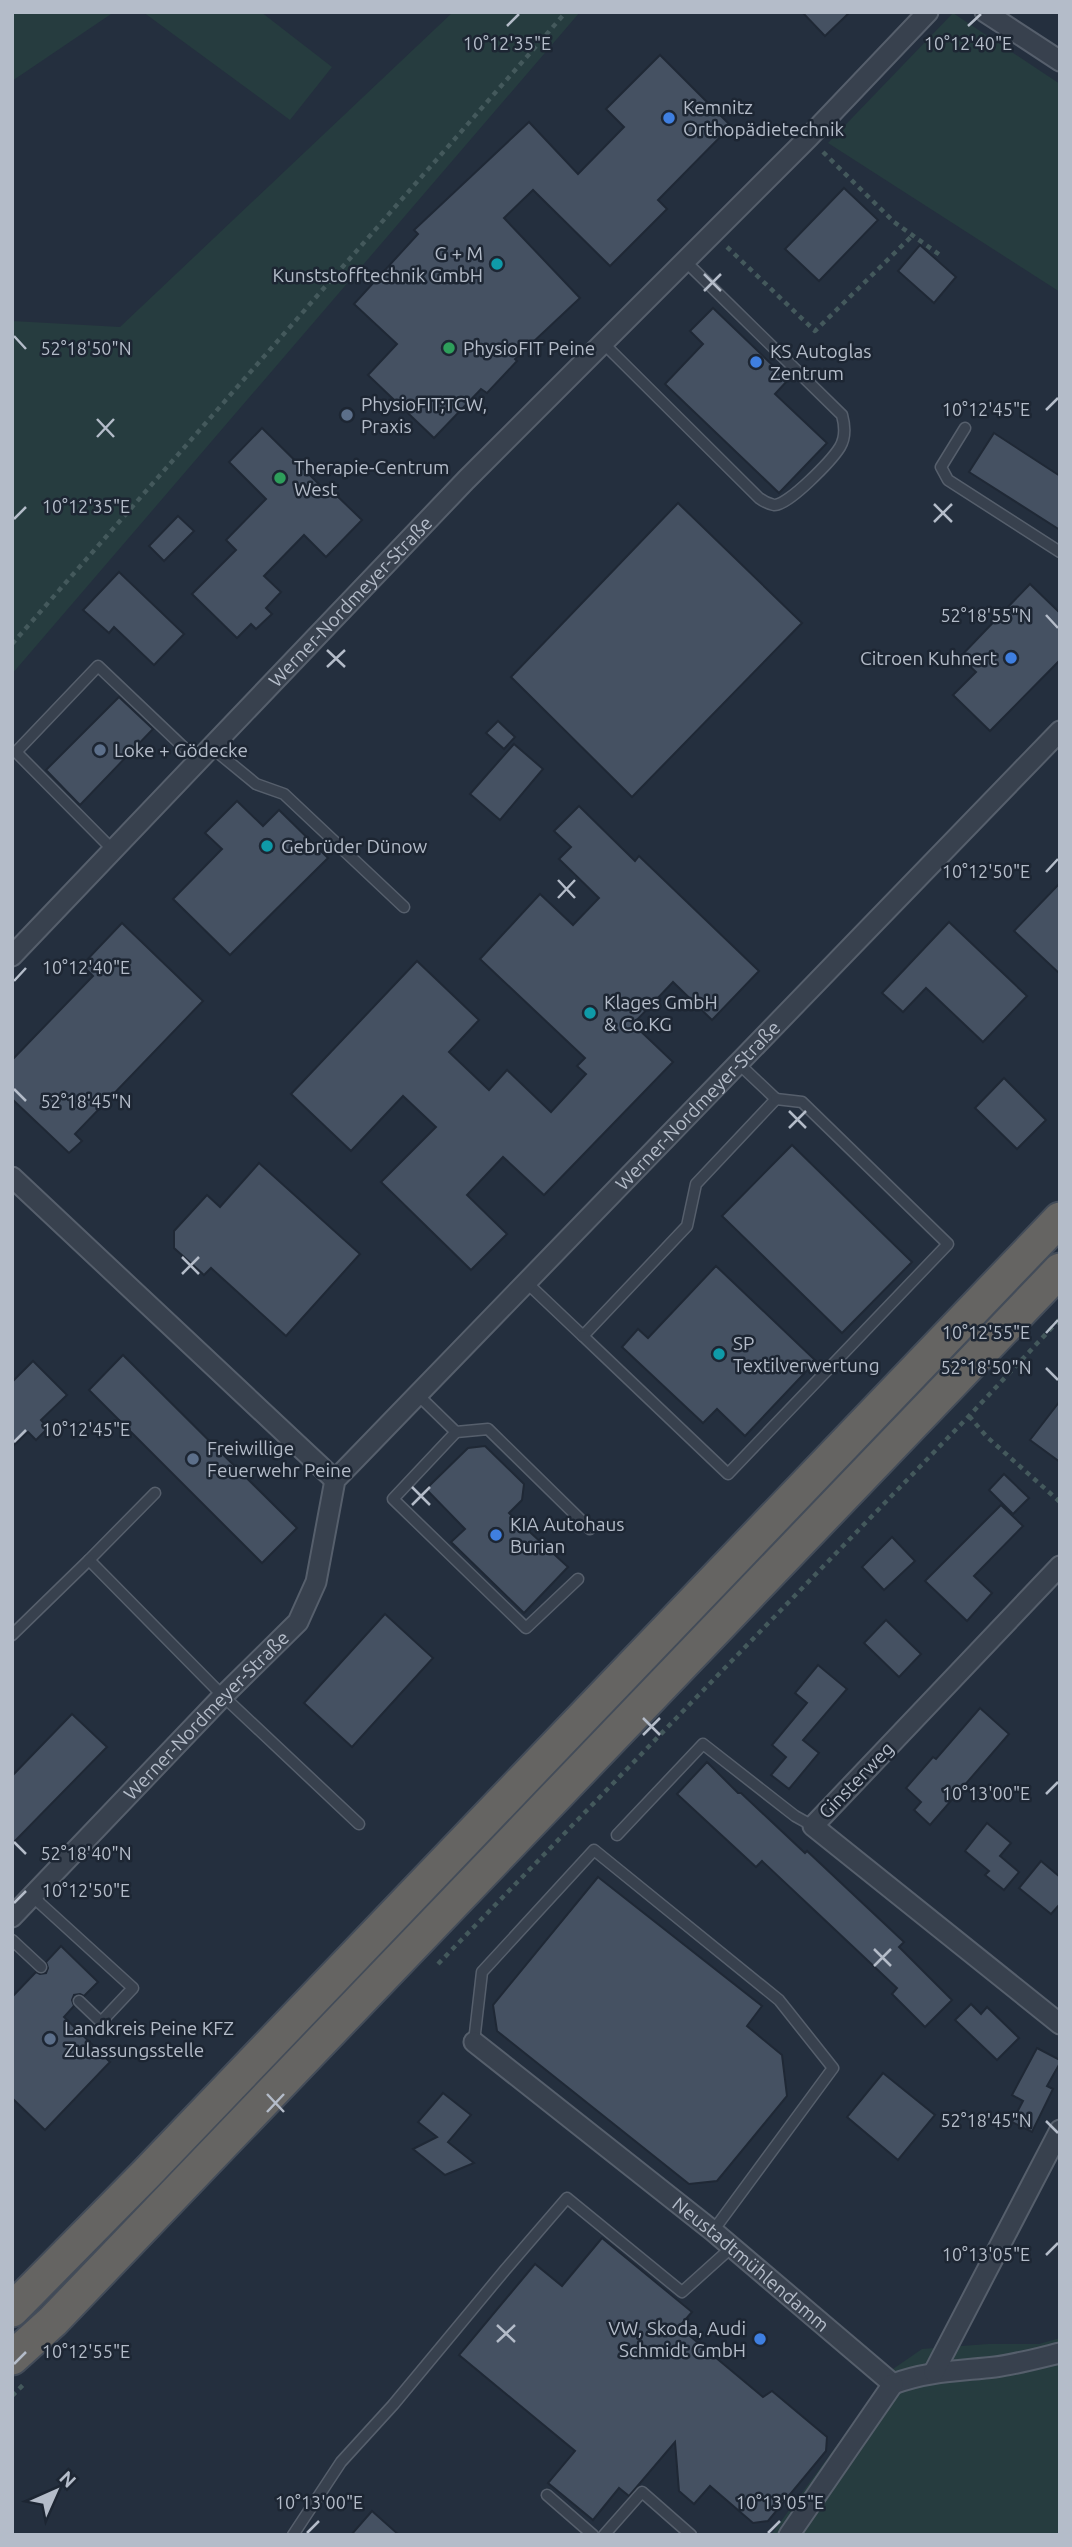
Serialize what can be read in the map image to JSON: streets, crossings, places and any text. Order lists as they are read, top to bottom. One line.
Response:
{"streets":{"street":["Werner-Nordmeyer-Straße","Ginsterweg","Neustadtmühlendamm"]},"places":["Kemnitz Orthopädietechnik","G + M Kunststofftechnik GmbH","PhysioFIT Peine","KS Autoglas Zentrum","PhysioFIT;TCW, Praxis","Therapie-Centrum West","Citroen Kuhnert","Loke + Gödecke","Gebrüder Dünow","Klages GmbH & Co.KG","SP Textilverwertung","Freiwillige Feuerwehr Peine","KIA Autohaus Burian","Landkreis Peine KFZ Zulassungsstelle","VW, Skoda, Audi Schmidt GmbH"],"north":"top right","coordinates":["10°12'35\"E","10°12'40\"E","52°18'50\"N","10°12'45\"E","52°18'55\"N","10°12'50\"E","52°18'45\"N","10°12'55\"E","10°13'00\"E","52°18'40\"N","10°13'05\"E"]}
